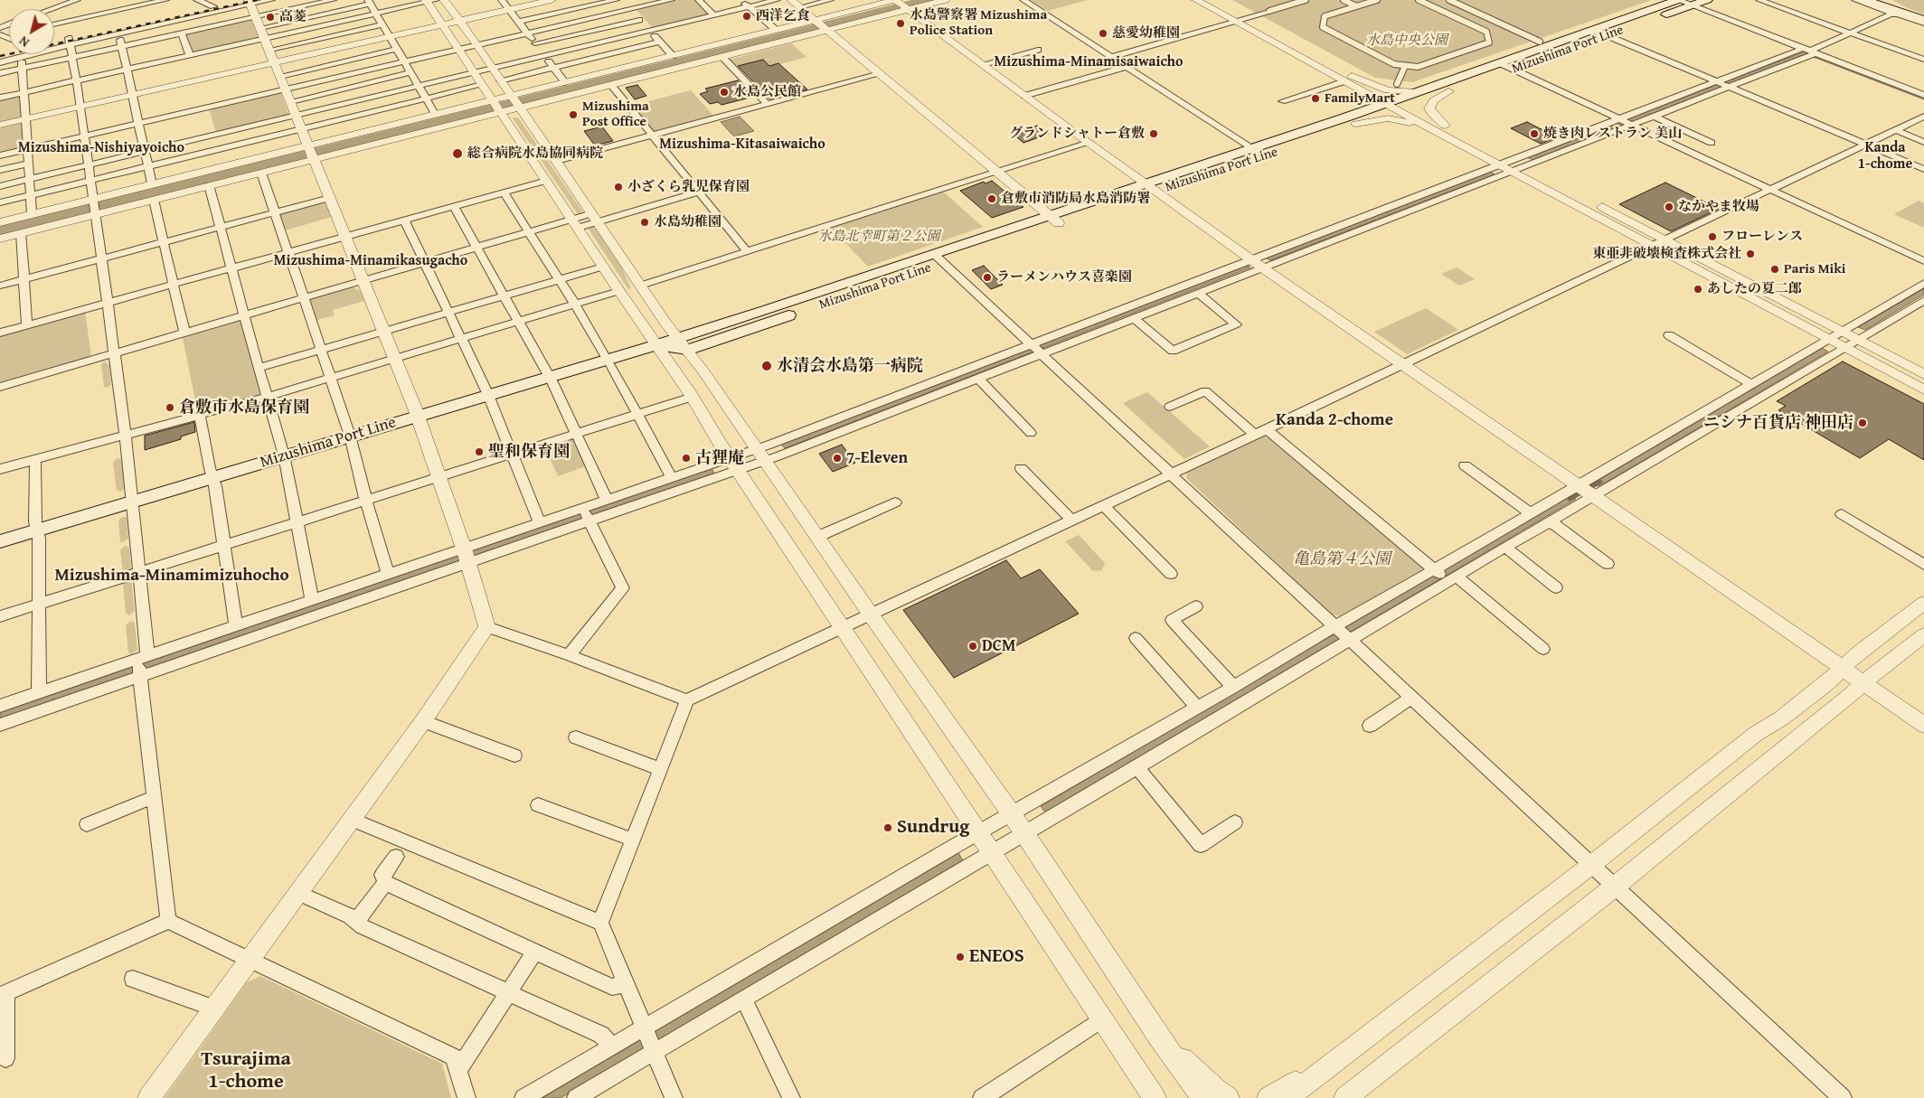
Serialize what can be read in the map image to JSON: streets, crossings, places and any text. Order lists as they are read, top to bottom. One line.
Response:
{"streets":{"main road":["Mizushima Port Line"]},"districts":["Mizushima-Minamisaiwaicho","Mizushima-Kitasaiwaicho","Mizushima-Nishiyayoicho","Kanda 1-chome","Mizushima-Minamikasugacho","Kanda 2-chome","Mizushima-Minamimizuhocho","Tsurajima 1-chome"],"parks":["水島中央公園","水島北幸町第２公園","亀島第４公園"],"places":["西洋乞食","高菱","水島警察署 Mizushima Police Station","慈愛幼稚園","水島公民館","FamilyMart","Mizushima Post Office","グランドシャトー倉敷","焼き肉レストラン 美山","総合病院水島協同病院","小ざくら乳児保育園","倉敷市消防局水島消防署","なかやま牧場","水島幼稚園","フローレンス","東亜非破壊検査株式会社","Paris Miki","ラーメンハウス喜楽園","あしたの夏二郎","水清会水島第一病院","倉敷市水島保育園","ニシナ百貨店 神田店","聖和保育園","古狸庵","7-Eleven","DCM","Sundrug","ENEOS"],"north":"bottom left"}
